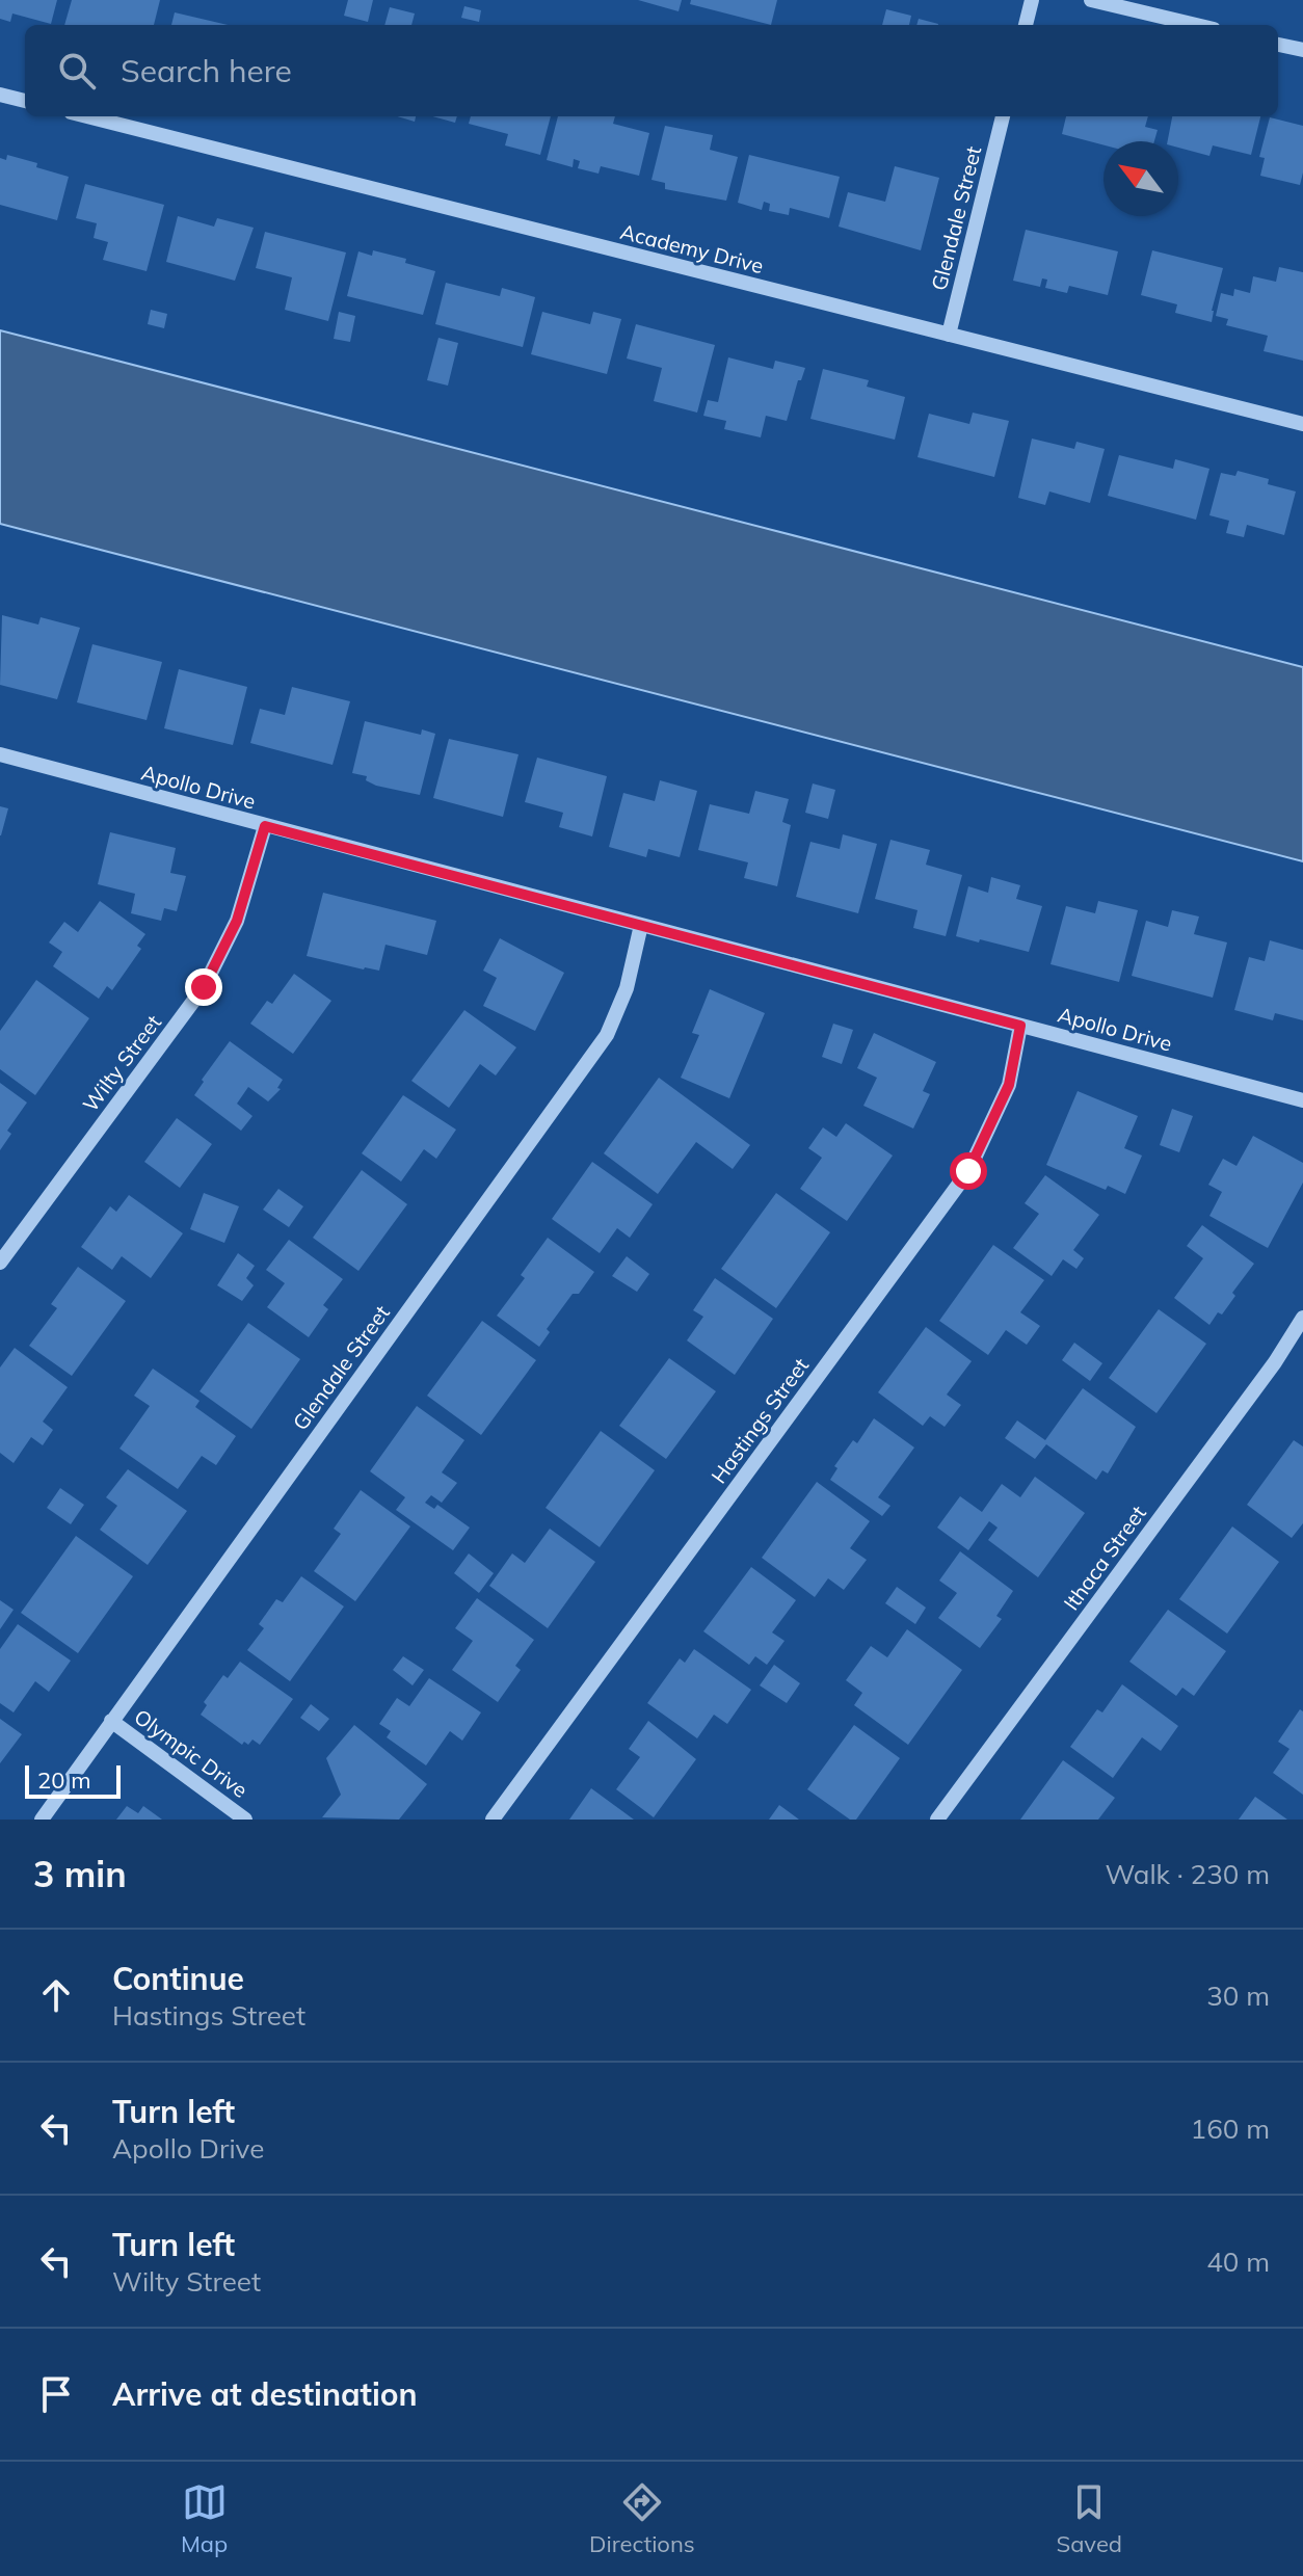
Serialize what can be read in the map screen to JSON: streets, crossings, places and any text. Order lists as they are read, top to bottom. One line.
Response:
{"streets":{"street":["Glendale Street","Academy Drive","Apollo Drive","Wilty Street","Hastings Street","Ithaca Street","Olympic Drive"]},"crossings":[["Glendale Street","Academy Drive"],["Glendale Street","Apollo Drive"],["Glendale Street","Olympic Drive"],["Apollo Drive","Wilty Street"],["Apollo Drive","Hastings Street"]],"scale_bar":"20 m","north":"top left","page":{"search":"Search here","scale":"20 m","heading":["3 min","Walk · 230 m"],"list":[["Continue","Hastings Street","30 m"],["Turn left","Apollo Drive","160 m"],["Turn left","Wilty Street","40 m"],"Arrive at destination"],"nav":["Map","Directions","Saved"]}}
